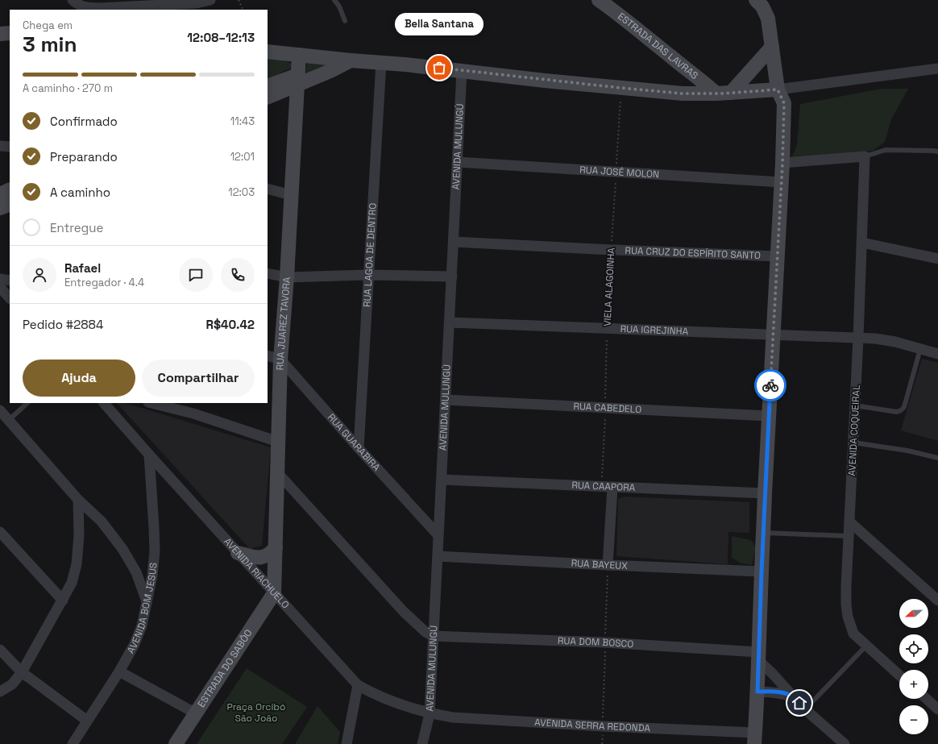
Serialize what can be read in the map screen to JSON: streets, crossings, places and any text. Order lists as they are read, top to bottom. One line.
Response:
{"streets":{"main road":["ESTRADA DAS LAVRAS","RUA JUAREZ TAVORA","ESTRADA DO SABÔO"],"street":["AVENIDA MULUNGÚ","RUA JOSÉ MOLON","RUA CRUZ DO ESPÍRITO SANTO","RUA LAGOA DE DENTRO","RUA IGREJINHA","RUA CABEDELO","AVENIDA COQUEIRAL","RUA GUARABIRA","RUA CAAPORA","RUA BAYEUX","AVENIDA RIACHUELO","AVENIDA BOM JESUS","RUA DOM BOSCO","AVENIDA SERRA REDONDA"],"path":["VIELA ALAGOINHA"]},"crossings":[["AVENIDA MULUNGÚ","RUA JOSÉ MOLON"],["AVENIDA MULUNGÚ","RUA CRUZ DO ESPÍRITO SANTO"],["AVENIDA MULUNGÚ","RUA IGREJINHA"],["AVENIDA MULUNGÚ","RUA CABEDELO"],["AVENIDA MULUNGÚ","RUA GUARABIRA"],["AVENIDA MULUNGÚ","RUA CAAPORA"],["AVENIDA MULUNGÚ","RUA BAYEUX"],["AVENIDA MULUNGÚ","AVENIDA RIACHUELO"],["AVENIDA MULUNGÚ","RUA DOM BOSCO"],["AVENIDA MULUNGÚ","AVENIDA SERRA REDONDA"],["RUA JOSÉ MOLON","VIELA ALAGOINHA"],["RUA CRUZ DO ESPÍRITO SANTO","VIELA ALAGOINHA"],["RUA LAGOA DE DENTRO","RUA GUARABIRA"],["VIELA ALAGOINHA","RUA IGREJINHA"],["VIELA ALAGOINHA","RUA CABEDELO"],["VIELA ALAGOINHA","RUA CAAPORA"],["RUA JUAREZ TAVORA","RUA GUARABIRA"],["RUA JUAREZ TAVORA","AVENIDA RIACHUELO"],["RUA JUAREZ TAVORA","ESTRADA DO SABÔO"],["RUA IGREJINHA","AVENIDA COQUEIRAL"],["AVENIDA RIACHUELO","AVENIDA BOM JESUS"],["AVENIDA RIACHUELO","ESTRADA DO SABÔO"],["AVENIDA RIACHUELO","AVENIDA SERRA REDONDA"]],"parks":["Praça Orcibó São João"],"places":["Bella Santana"],"north":"left","page":{"heading":["3 min","Chega em","12:08–12:13"],"panel":["Rafael","Entregador · 4.4","Pedido #2884","R$40.42"],"bubble":"Bella Santana","bar":"A caminho · 270 m","list":[["Confirmado","11:43"],["Preparando","12:01"],["A caminho","12:03"],"Entregue"],"buttons":["Ajuda","Compartilhar"],"map_buttons":["+","−"]}}
